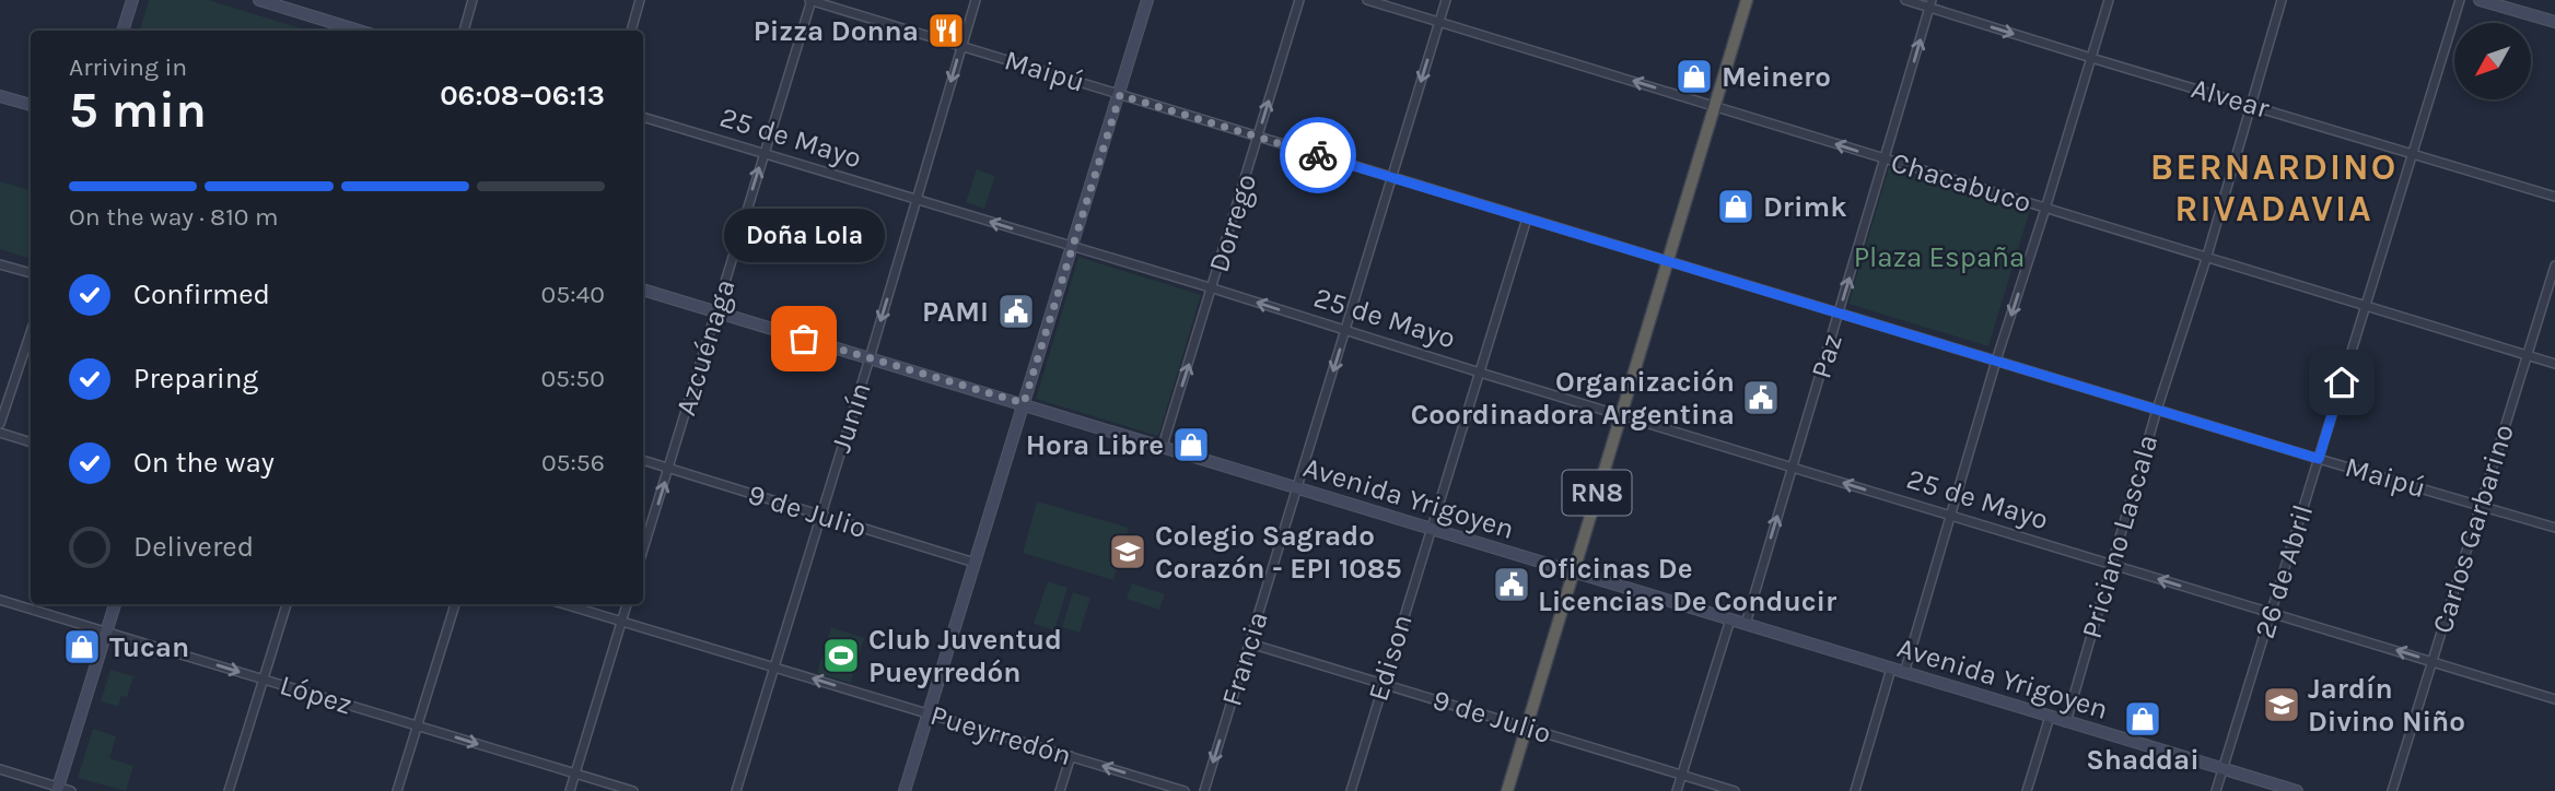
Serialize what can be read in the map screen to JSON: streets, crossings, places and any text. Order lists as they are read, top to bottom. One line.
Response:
{"streets":{"highway":["RN8"],"main road":["Avenida Yrigoyen"],"street":["Maipú","Alvear","25 de Mayo","Chacabuco","Dorrego","Azcuénaga","Paz","Junín","9 de Julio","Carlos Garbarino","Priciano Lascala","26 de Abril","Edison","Francia","López","Pueyrredón"]},"crossings":[["Maipú","Dorrego"],["Maipú","Azcuénaga"],["Maipú","Paz"],["Maipú","Junín"],["Maipú","RN8"],["Maipú","Carlos Garbarino"],["Maipú","Priciano Lascala"],["Maipú","26 de Abril"],["Maipú","Edison"],["Maipú","Francia"],["Alvear","Paz"],["Alvear","Priciano Lascala"],["Alvear","26 de Abril"],["25 de Mayo","Dorrego"],["25 de Mayo","Azcuénaga"],["25 de Mayo","Paz"],["25 de Mayo","Junín"],["25 de Mayo","RN8"],["25 de Mayo","Carlos Garbarino"],["25 de Mayo","Priciano Lascala"],["25 de Mayo","26 de Abril"],["25 de Mayo","Edison"],["25 de Mayo","Francia"],["Chacabuco","Paz"],["Chacabuco","RN8"],["Chacabuco","Carlos Garbarino"],["Chacabuco","Priciano Lascala"],["Chacabuco","26 de Abril"],["Chacabuco","Francia"],["Dorrego","Avenida Yrigoyen"],["Azcuénaga","Avenida Yrigoyen"],["Azcuénaga","9 de Julio"],["Paz","Avenida Yrigoyen"],["Junín","Avenida Yrigoyen"],["Junín","9 de Julio"],["Junín","Pueyrredón"],["RN8","Avenida Yrigoyen"],["RN8","9 de Julio"],["Avenida Yrigoyen","Priciano Lascala"],["Avenida Yrigoyen","26 de Abril"],["Avenida Yrigoyen","Edison"],["Avenida Yrigoyen","Francia"],["9 de Julio","Edison"],["9 de Julio","Francia"]],"one_way":["25 de Mayo","Chacabuco","Dorrego","Azcuénaga","Paz","Junín","Francia","López","Pueyrredón"],"districts":["BERNARDINO RIVADAVIA"],"parks":["Plaza España"],"places":{"restaurant":["Pizza Donna"],"shop":["Meinero","Drimk","Hora Libre","Tucan","Shaddai"],"public building":["PAMI","Organización Coordinadora Argentina","Oficinas De Licencias De Conducir"],"other":["Doña Lola"],"school or university":["Colegio Sagrado Corazón - EPI 1085","Jardín Divino Niño"],"sports":["Club Juventud Pueyrredón"]},"north":"bottom left","page":{"heading":["5 min","Arriving in","06:08–06:13"],"bar":"On the way · 810 m","bubble":"Doña Lola","list":[["Confirmed","05:40"],["Preparing","05:50"],["On the way","05:56"],"Delivered"]}}
